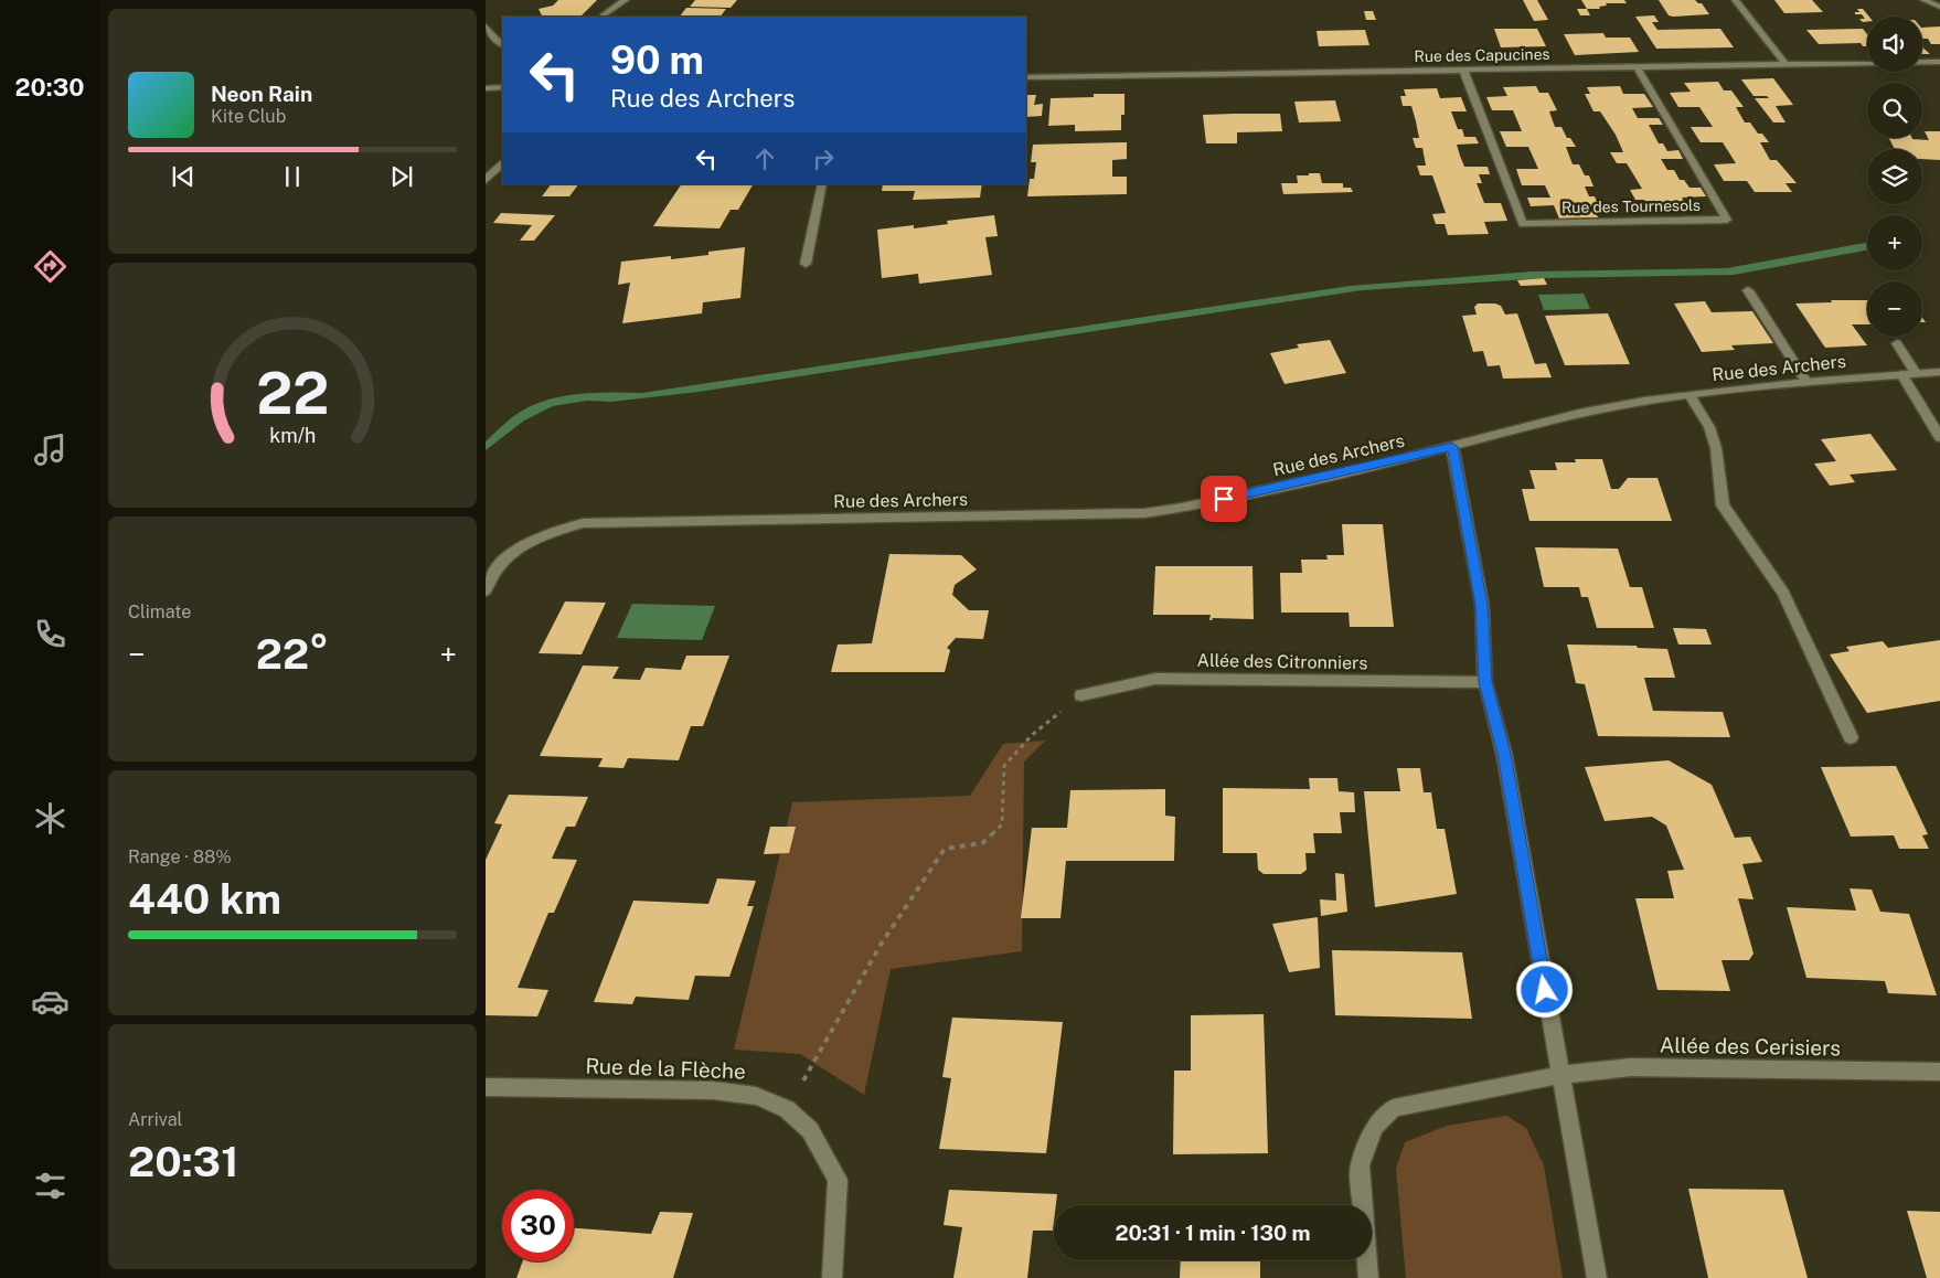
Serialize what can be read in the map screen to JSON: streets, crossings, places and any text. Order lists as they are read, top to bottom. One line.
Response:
{"streets":{"street":["Rue des Capucines","Rue des Tournesols","Rue des Archers","Allée des Citronniers","Allée des Cerisiers","Rue de la Flèche"]},"crossings":[["Rue des Capucines","Rue des Tournesols"]],"page":{"tabs":"20:30","map_buttons":["+","−"],"turn":["90 m","Rue des Archers"],"song":["Neon Rain","Kite Club"],"tile":["Climate",["Range · 88%","440 km"],["Arrival","20:31"]],"heat":["−","22°","+"],"limit":"30","trip":"20:31 · 1 min · 130 m","gauge":["22","km/h"]}}
